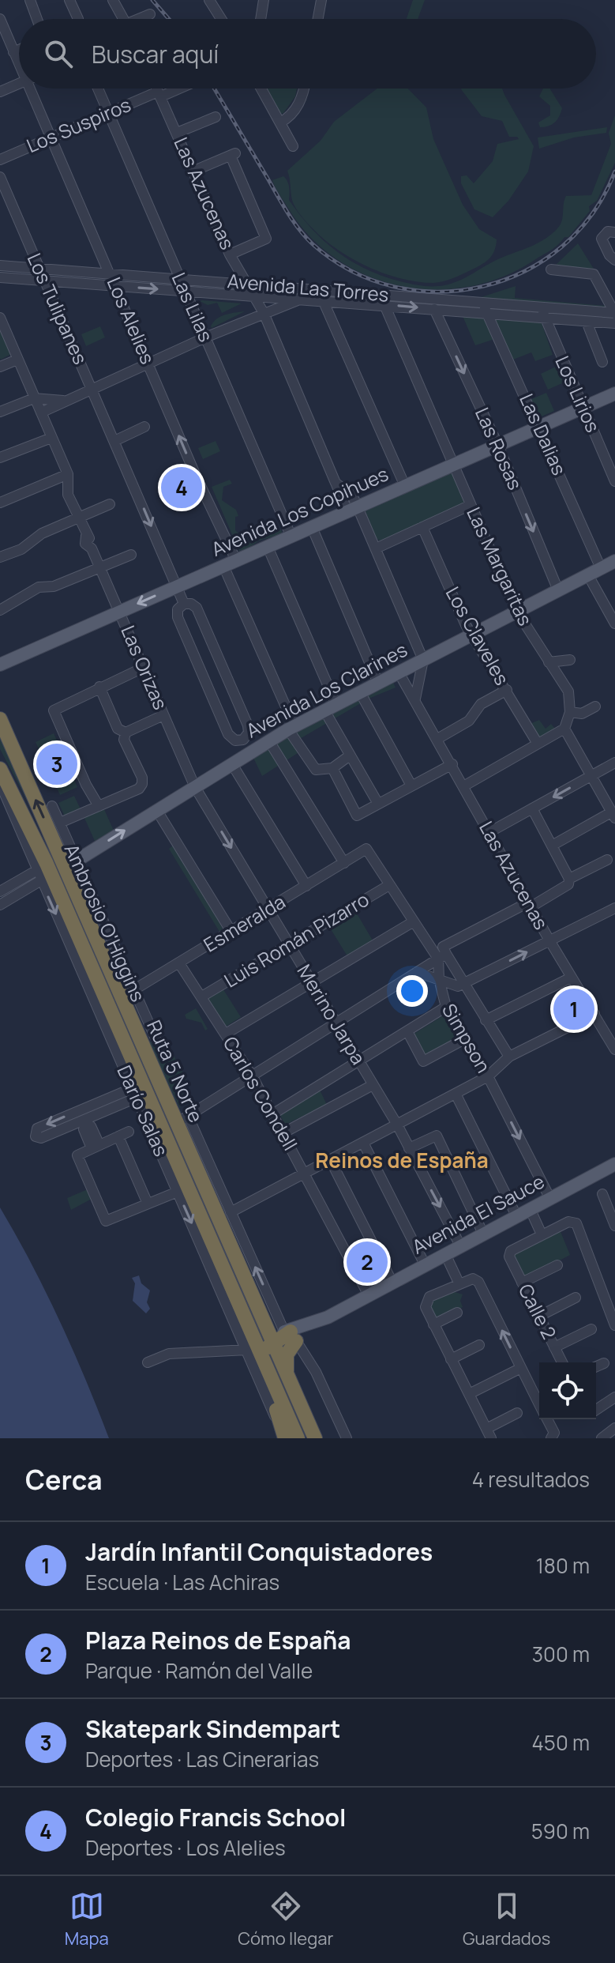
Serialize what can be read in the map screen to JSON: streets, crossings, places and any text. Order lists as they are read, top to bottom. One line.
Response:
{"streets":{"highway":["Ruta 5 Norte"],"main road":["Avenida Los Copihues","Avenida Los Clarines","Avenida El Sauce"],"street":["Los Suspiros","Las Azucenas","Avenida Las Torres","Las Lilas","Los Tulipanes","Los Alelies","Los Lirios","Las Dalias","Las Rosas","Las Margaritas","Los Claveles","Las Orizas","Ambrosio O'Higgins","Esmeralda","Luis Román Pizarro","Merino Jarpa","Simpson","Carlos Condell","Darío Salas","Calle 2"]},"crossings":[["Los Suspiros","Las Azucenas"],["Los Suspiros","Las Lilas"],["Los Suspiros","Los Alelies"],["Las Azucenas","Avenida Las Torres"],["Las Azucenas","Avenida Los Copihues"],["Las Azucenas","Avenida Los Clarines"],["Avenida Las Torres","Las Lilas"],["Avenida Las Torres","Los Tulipanes"],["Avenida Las Torres","Los Alelies"],["Avenida Las Torres","Los Lirios"],["Avenida Las Torres","Las Dalias"],["Avenida Las Torres","Las Rosas"],["Avenida Las Torres","Las Margaritas"],["Las Lilas","Avenida Los Copihues"],["Los Tulipanes","Avenida Los Copihues"],["Los Alelies","Avenida Los Copihues"],["Los Lirios","Avenida Los Copihues"],["Las Dalias","Avenida Los Copihues"],["Las Dalias","Avenida Los Clarines"],["Las Rosas","Avenida Los Copihues"],["Las Rosas","Avenida Los Clarines"],["Avenida Los Copihues","Las Margaritas"],["Avenida Los Copihues","Las Orizas"],["Las Margaritas","Avenida Los Clarines"],["Los Claveles","Avenida Los Clarines"],["Las Orizas","Avenida Los Clarines"],["Las Orizas","Merino Jarpa"],["Avenida Los Clarines","Ambrosio O'Higgins"],["Avenida Los Clarines","Merino Jarpa"],["Avenida Los Clarines","Ruta 5 Norte"],["Ambrosio O'Higgins","Esmeralda"],["Ambrosio O'Higgins","Ruta 5 Norte"],["Esmeralda","Luis Román Pizarro"],["Esmeralda","Merino Jarpa"],["Esmeralda","Ruta 5 Norte"],["Esmeralda","Carlos Condell"],["Luis Román Pizarro","Merino Jarpa"],["Merino Jarpa","Avenida El Sauce"],["Simpson","Avenida El Sauce"],["Ruta 5 Norte","Darío Salas"],["Carlos Condell","Avenida El Sauce"]],"one_way":["Los Alelies","Las Rosas"],"districts":["Reinos de España"],"page":{"search":"Buscar aquí","pins":["4","3","1","2"],"heading":["Cerca","4 resultados"],"list":[{"mark":"1","name":"Jardín Infantil Conquistadores","note":"Escuela · Las Achiras","value":"180 m"},{"mark":"2","name":"Plaza Reinos de España","note":"Parque · Ramón del Valle","value":"300 m"},{"mark":"3","name":"Skatepark Sindempart","note":"Deportes · Las Cinerarias","value":"450 m"},{"mark":"4","name":"Colegio Francis School","note":"Deportes · Los Alelies","value":"590 m"}],"nav":["Mapa","Cómo llegar","Guardados"]}}
